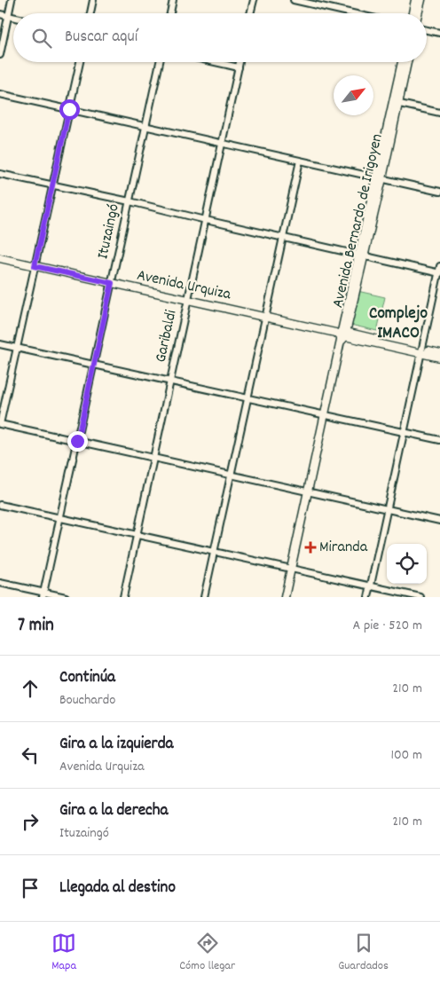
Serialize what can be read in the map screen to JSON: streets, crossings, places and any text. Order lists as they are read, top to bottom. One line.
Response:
{"streets":{"main road":["Avenida Bernardo de Irigoyen","Avenida Urquiza"],"street":["Ituzaingó","Garibaldi"]},"crossings":[["Avenida Bernardo de Irigoyen","Avenida Urquiza"],["Ituzaingó","Avenida Urquiza"],["Avenida Urquiza","Garibaldi"]],"districts":["Complejo IMACO"],"places":{"health":["Miranda"]},"north":"top right","page":{"search":"Buscar aquí","heading":["7 min","A pie · 520 m"],"list":[["Continúa","Bouchardo","210 m"],["Gira a la izquierda","Avenida Urquiza","100 m"],["Gira a la derecha","Ituzaingó","210 m"],"Llegada al destino"],"nav":["Mapa","Cómo llegar","Guardados"]}}
